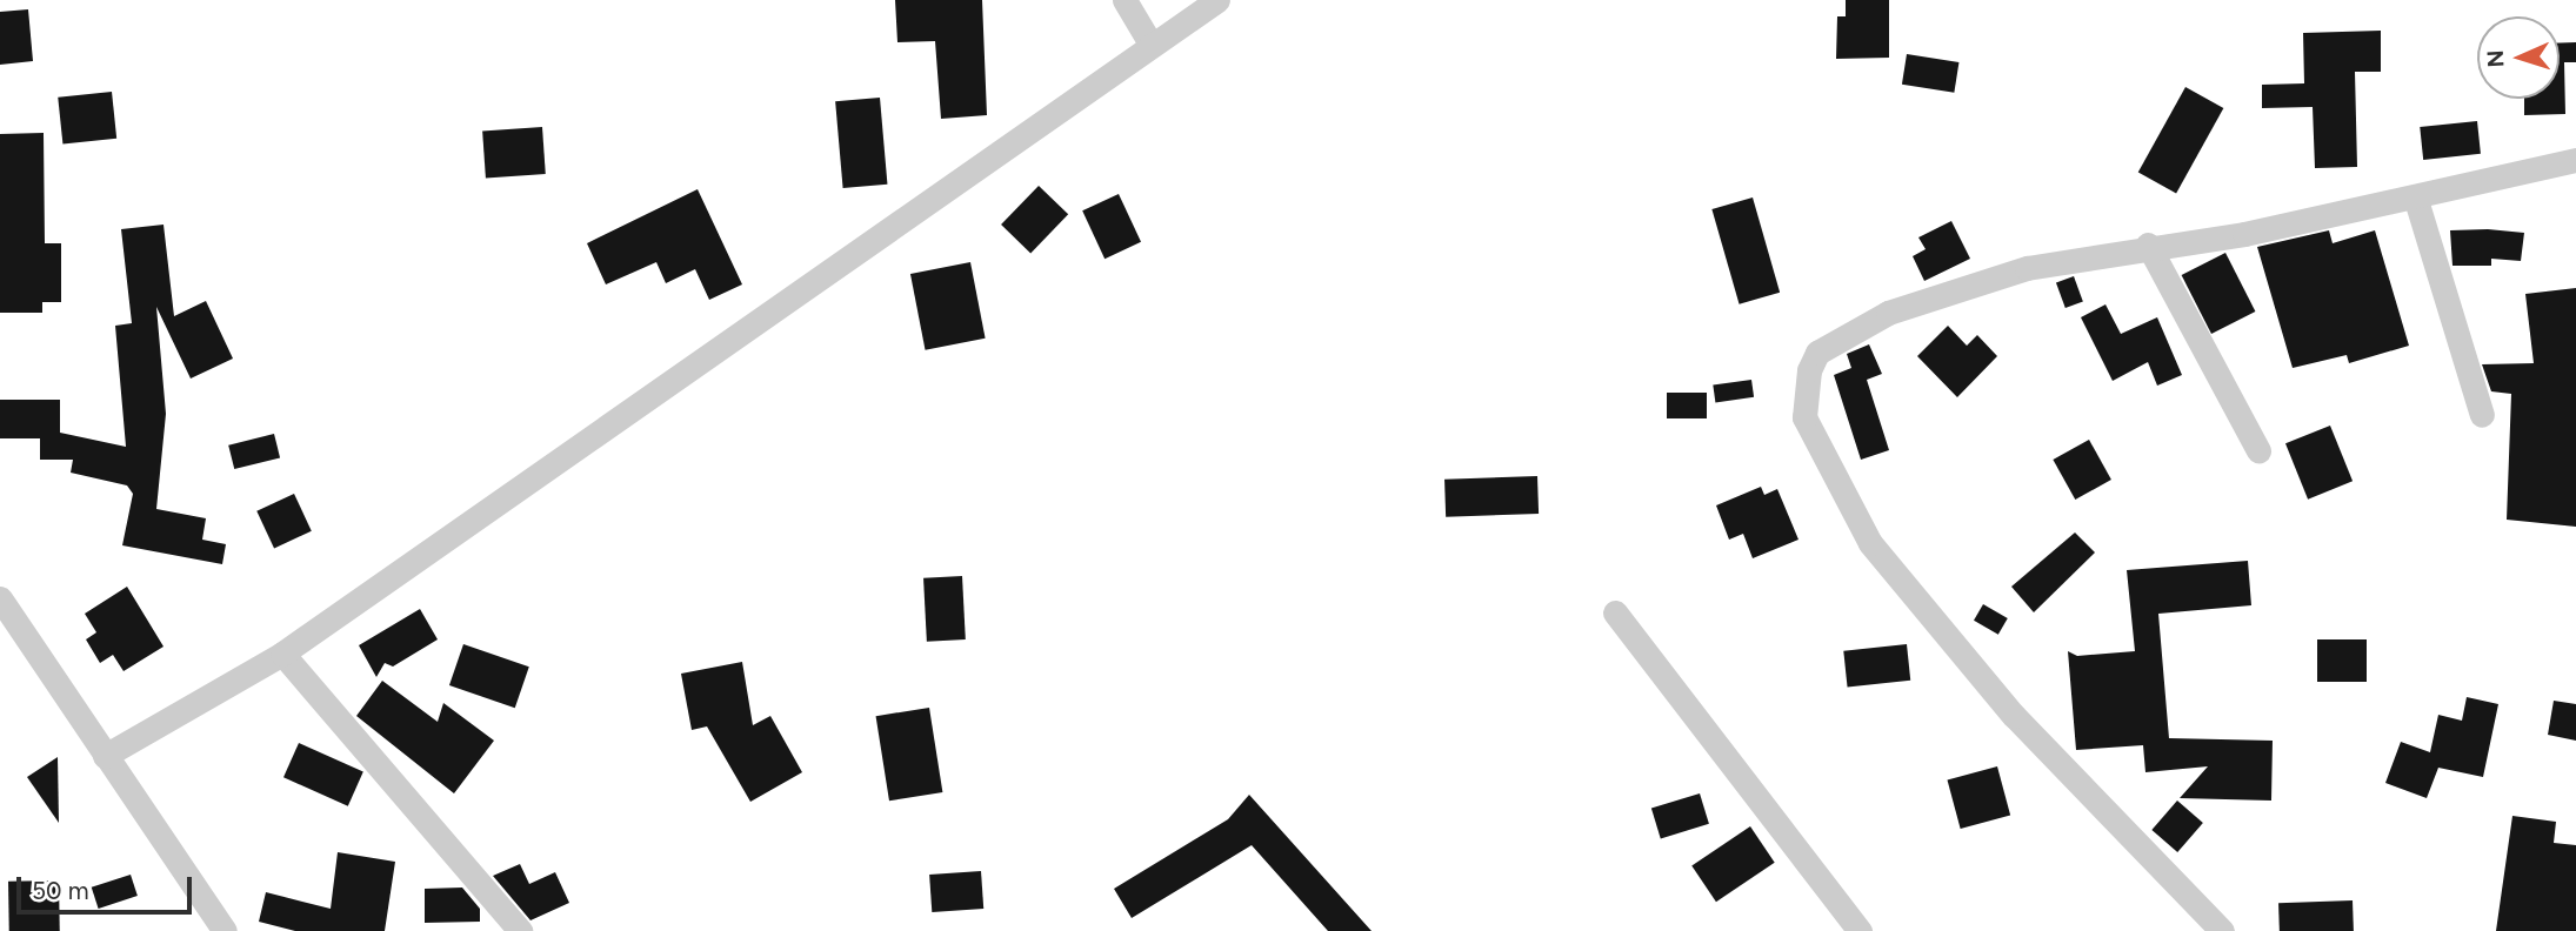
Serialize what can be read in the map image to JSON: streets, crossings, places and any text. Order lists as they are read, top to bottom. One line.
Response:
{"scale_bar":"50 m","north":"left"}
